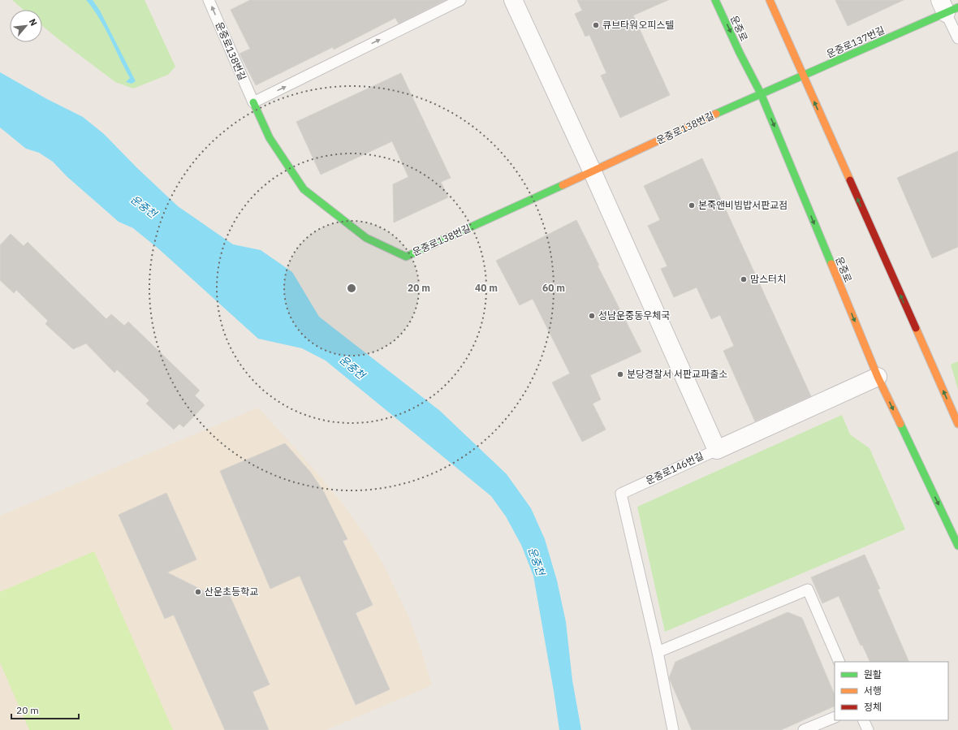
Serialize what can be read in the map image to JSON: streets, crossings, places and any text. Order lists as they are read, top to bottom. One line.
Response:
{"streets":{"main road":["운중로","운중로137번길","운중로138번길"],"street":["운중로146번길"]},"crossings":[["운중로","운중로137번길"],["운중로","운중로138번길"],["운중로","운중로146번길"],["운중로137번길","운중로138번길"]],"water":["운중천"],"places":["큐브타워오피스텔","본죽앤비빔밥서판교점","맘스터치","성남운중동우체국","분당경찰서 서판교파출소","산운초등학교"],"legend":["원활","서행","정체"],"scale_bar":"20 m","north":"top right","rings":["20 m","40 m","60 m"]}
